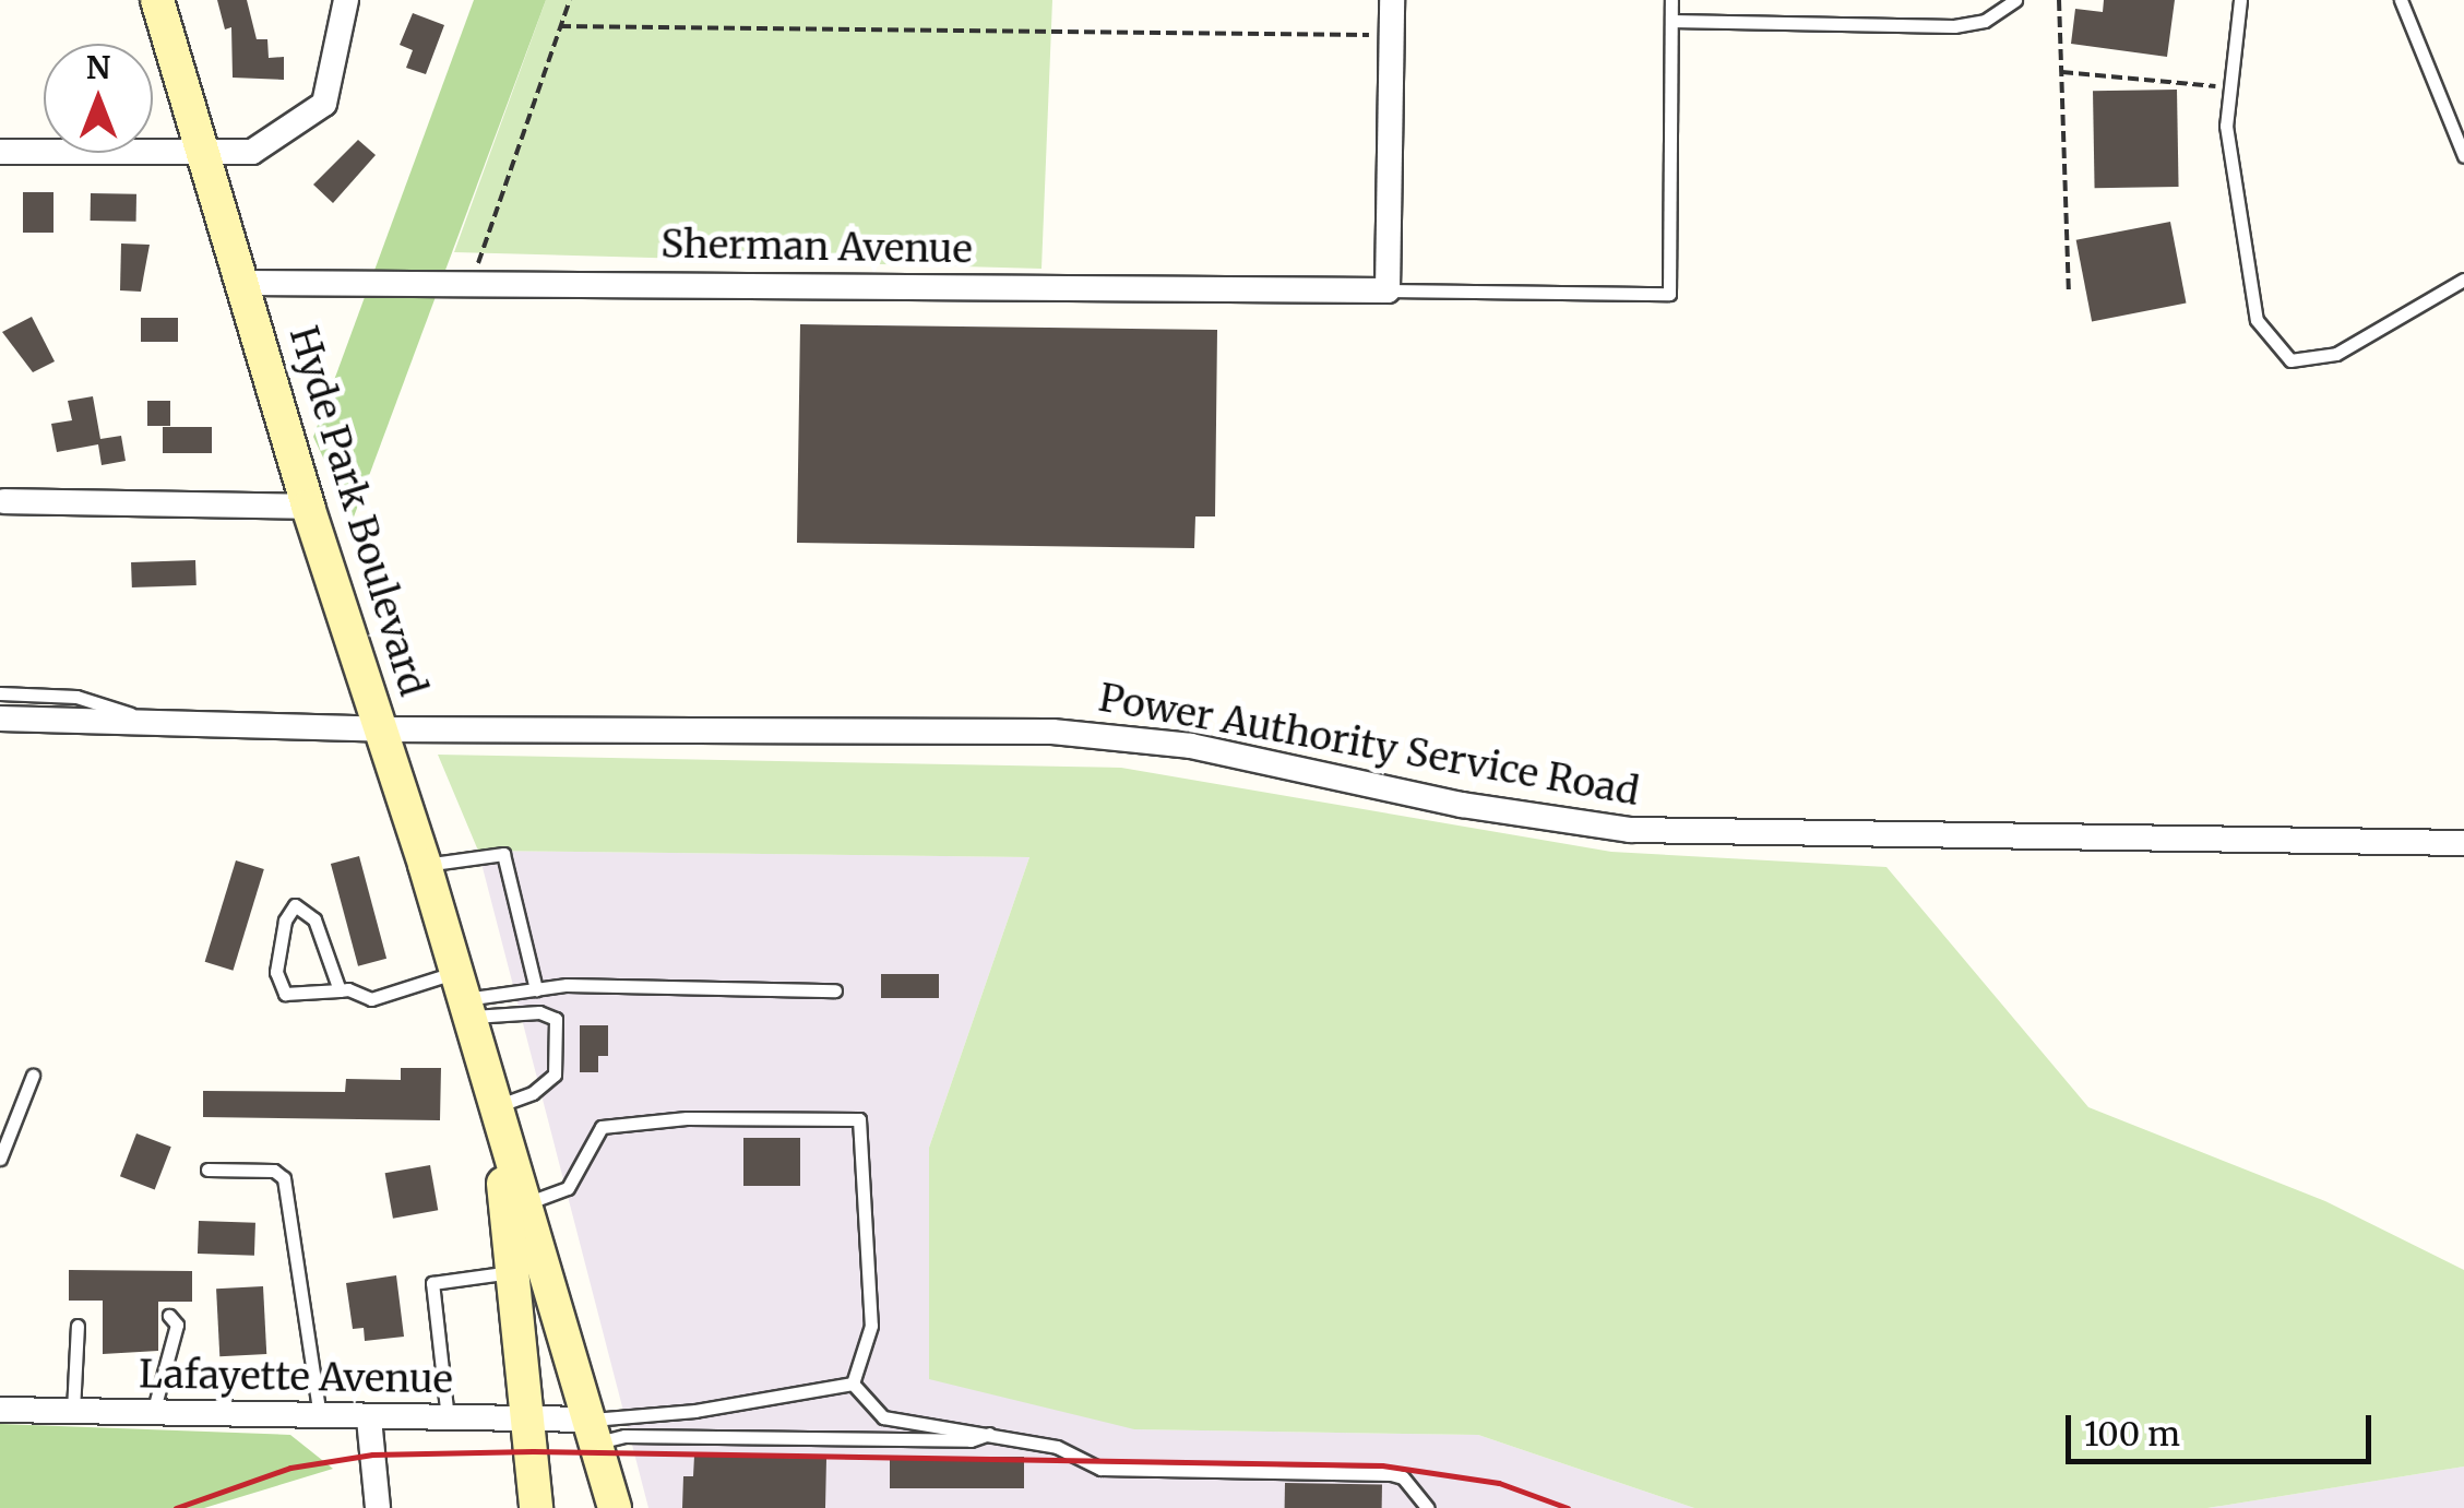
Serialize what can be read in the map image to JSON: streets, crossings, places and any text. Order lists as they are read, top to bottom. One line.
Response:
{"streets":{"main road":["Hyde Park Boulevard"],"street":["Sherman Avenue","Power Authority Service Road","Lafayette Avenue"]},"crossings":[["Sherman Avenue","Hyde Park Boulevard"],["Hyde Park Boulevard","Power Authority Service Road"],["Hyde Park Boulevard","Lafayette Avenue"]],"scale_bar":"100 m","north":"top"}
